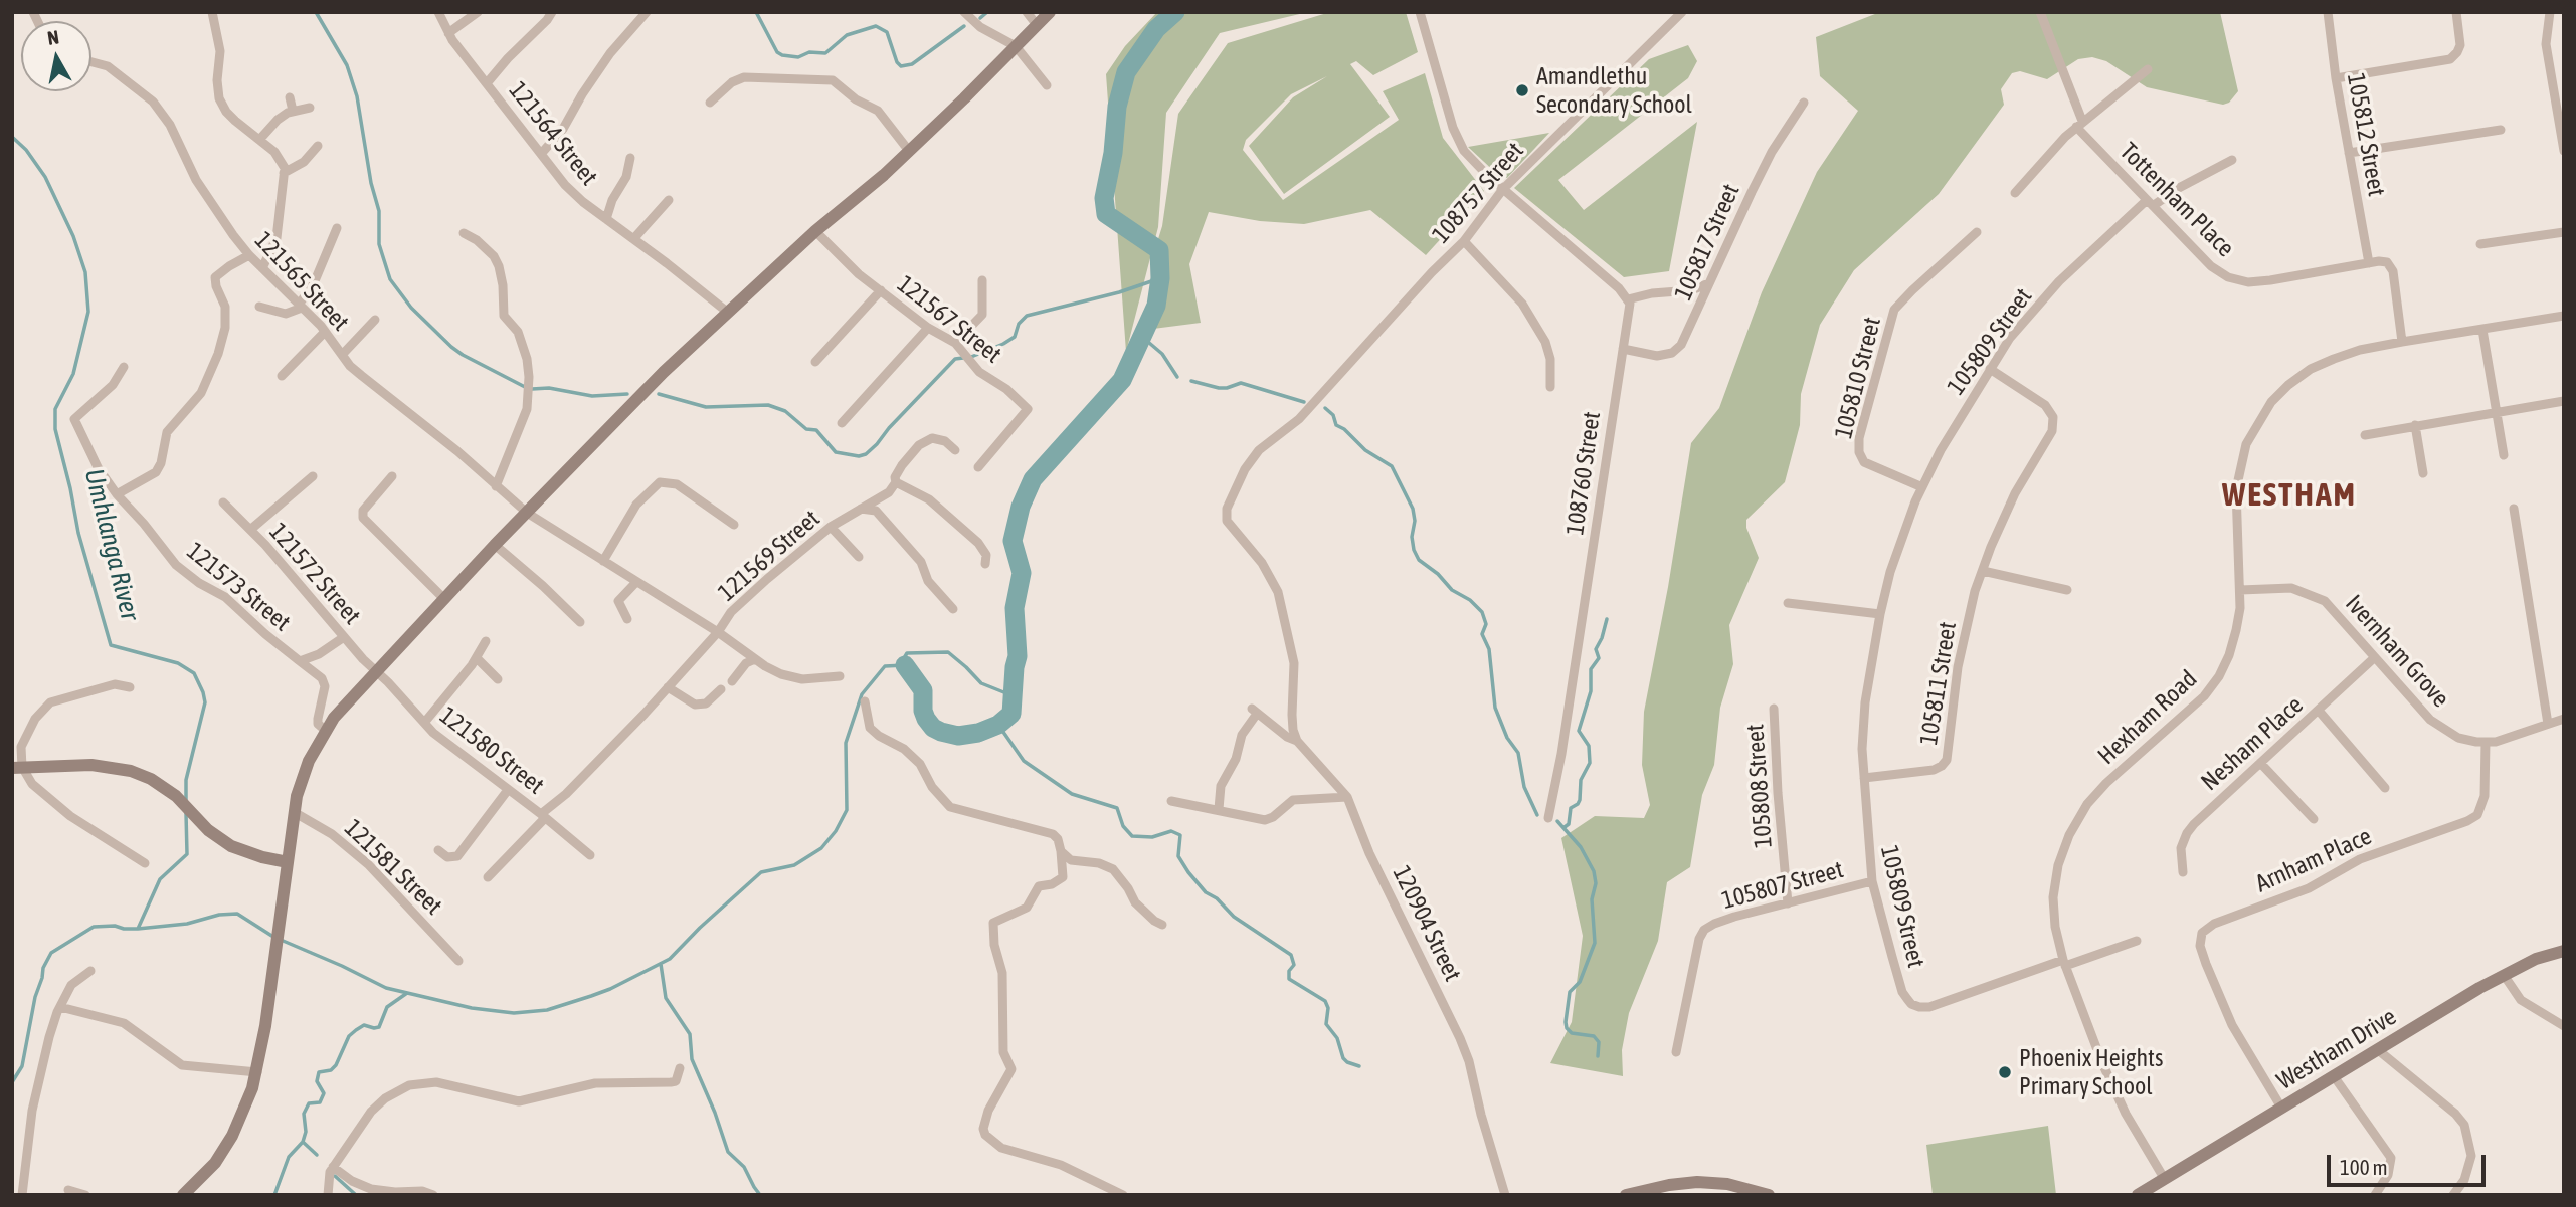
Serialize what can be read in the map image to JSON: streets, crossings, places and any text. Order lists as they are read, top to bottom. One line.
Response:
{"streets":{"street":["121564 Street","105812 Street","108757 Street","Tottenham Place","105817 Street","121565 Street","121567 Street","105809 Street","105810 Street","108760 Street","121569 Street","121572 Street","121573 Street","Ivernham Grove","105811 Street","Hexham Road","Nesham Place","121580 Street","105808 Street","Arnham Place","121581 Street","105807 Street","120904 Street","Westham Drive"]},"crossings":[["105812 Street","Tottenham Place"],["108757 Street","120904 Street"],["Tottenham Place","105809 Street"],["105817 Street","108760 Street"],["121565 Street","121569 Street"],["105809 Street","105810 Street"],["105809 Street","105811 Street"],["105809 Street","Hexham Road"],["105809 Street","105807 Street"],["121572 Street","121573 Street"],["121572 Street","121580 Street"],["Ivernham Grove","Hexham Road"],["Ivernham Grove","Nesham Place"],["Ivernham Grove","Arnham Place"],["Hexham Road","Westham Drive"],["105808 Street","105807 Street"],["Arnham Place","Westham Drive"]],"districts":["WESTHAM"],"water":["Umhlanga River"],"places":["Amandlethu Secondary School","Phoenix Heights Primary School"],"scale_bar":"100 m","north":"top"}
